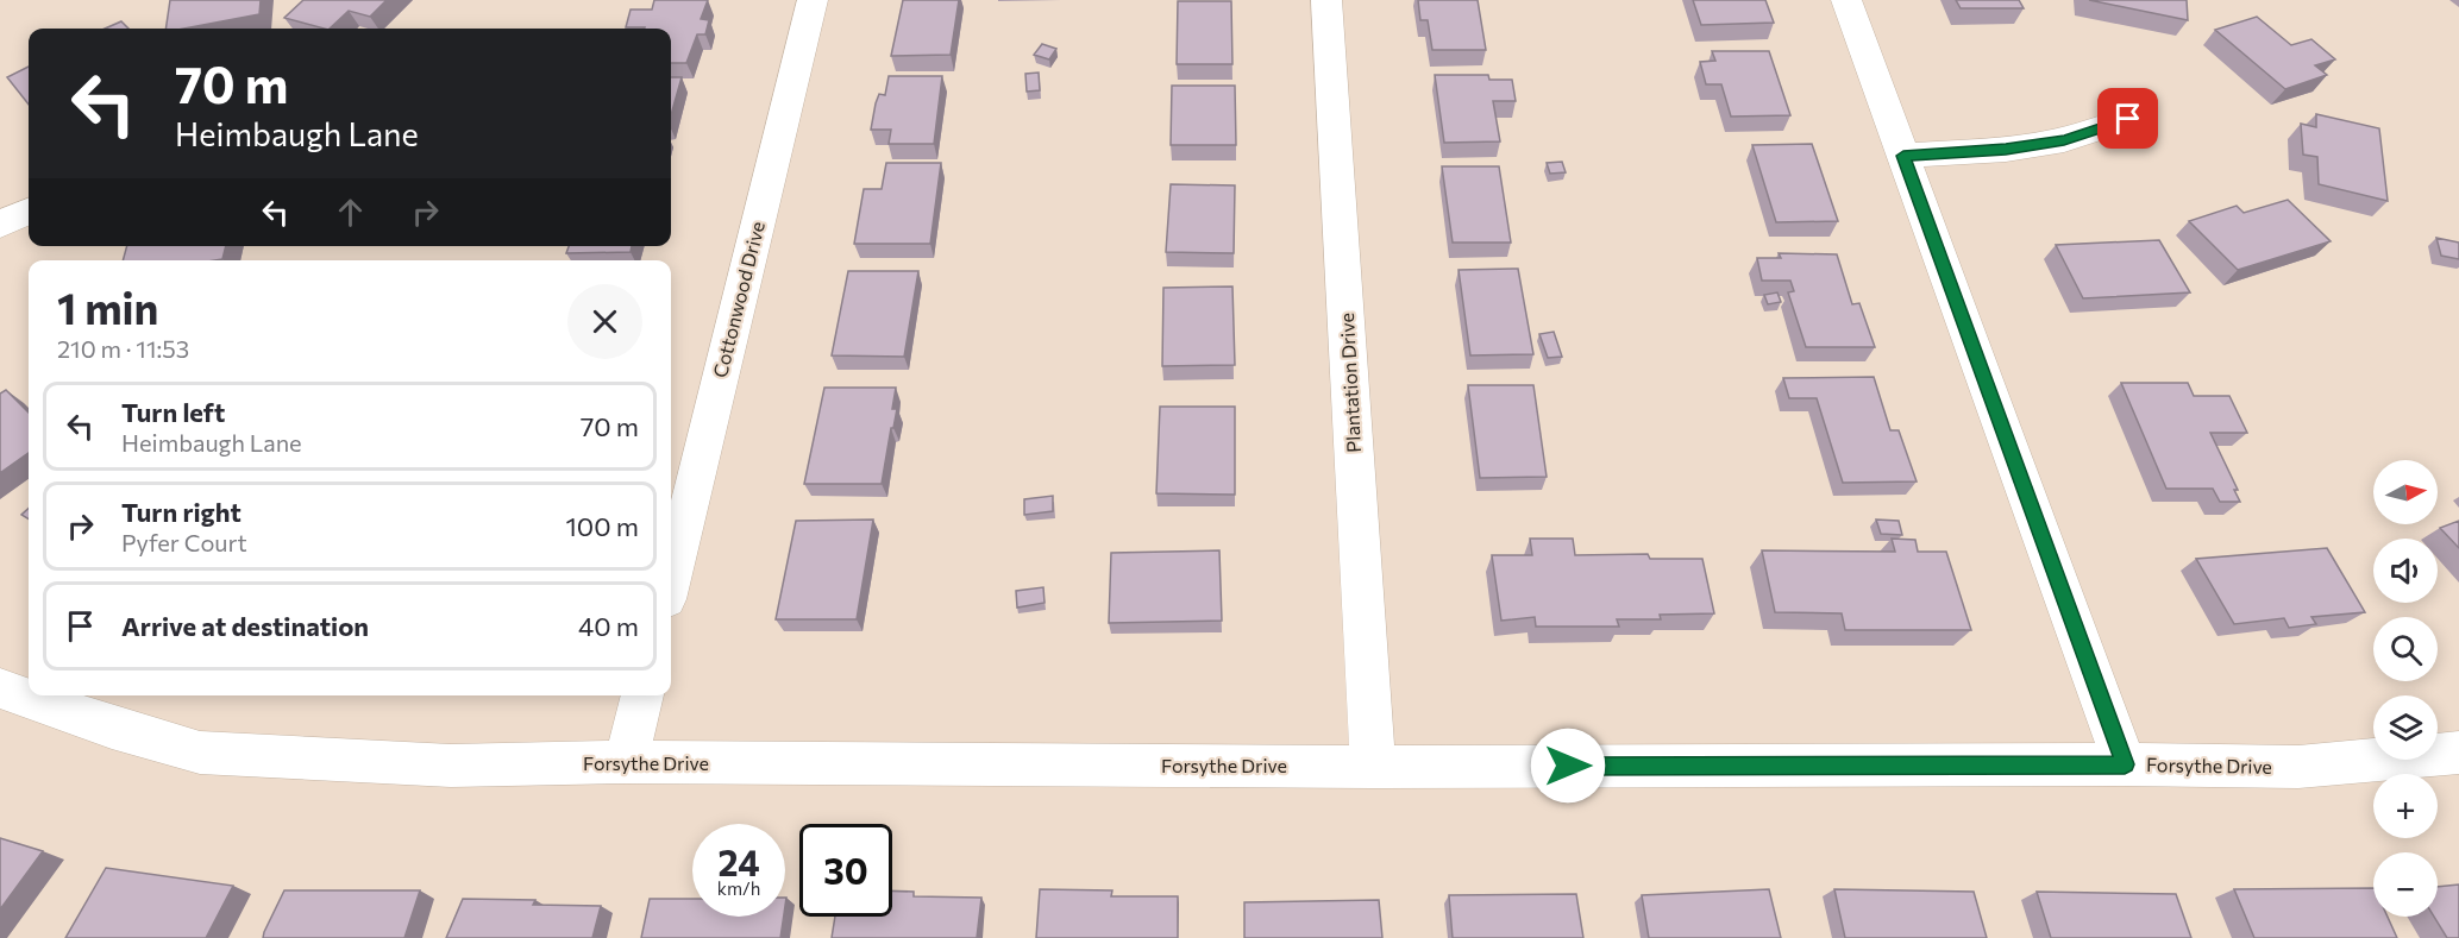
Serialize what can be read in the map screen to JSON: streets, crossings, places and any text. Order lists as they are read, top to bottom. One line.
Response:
{"streets":{"street":["Cottonwood Drive","Plantation Drive","Forsythe Drive"]},"crossings":[["Plantation Drive","Forsythe Drive"]],"north":"right","page":{"turn":["70 m","Heimbaugh Lane"],"heading":["1 min","210 m · 11:53"],"list":[{"name":"Turn left","note":"Heimbaugh Lane","value":"70 m"},{"name":"Turn right","note":"Pyfer Court","value":"100 m"},{"name":"Arrive at destination","value":"40 m"}],"map_buttons":["+","−"],"speed":"24 km/h","limit":"30"}}
